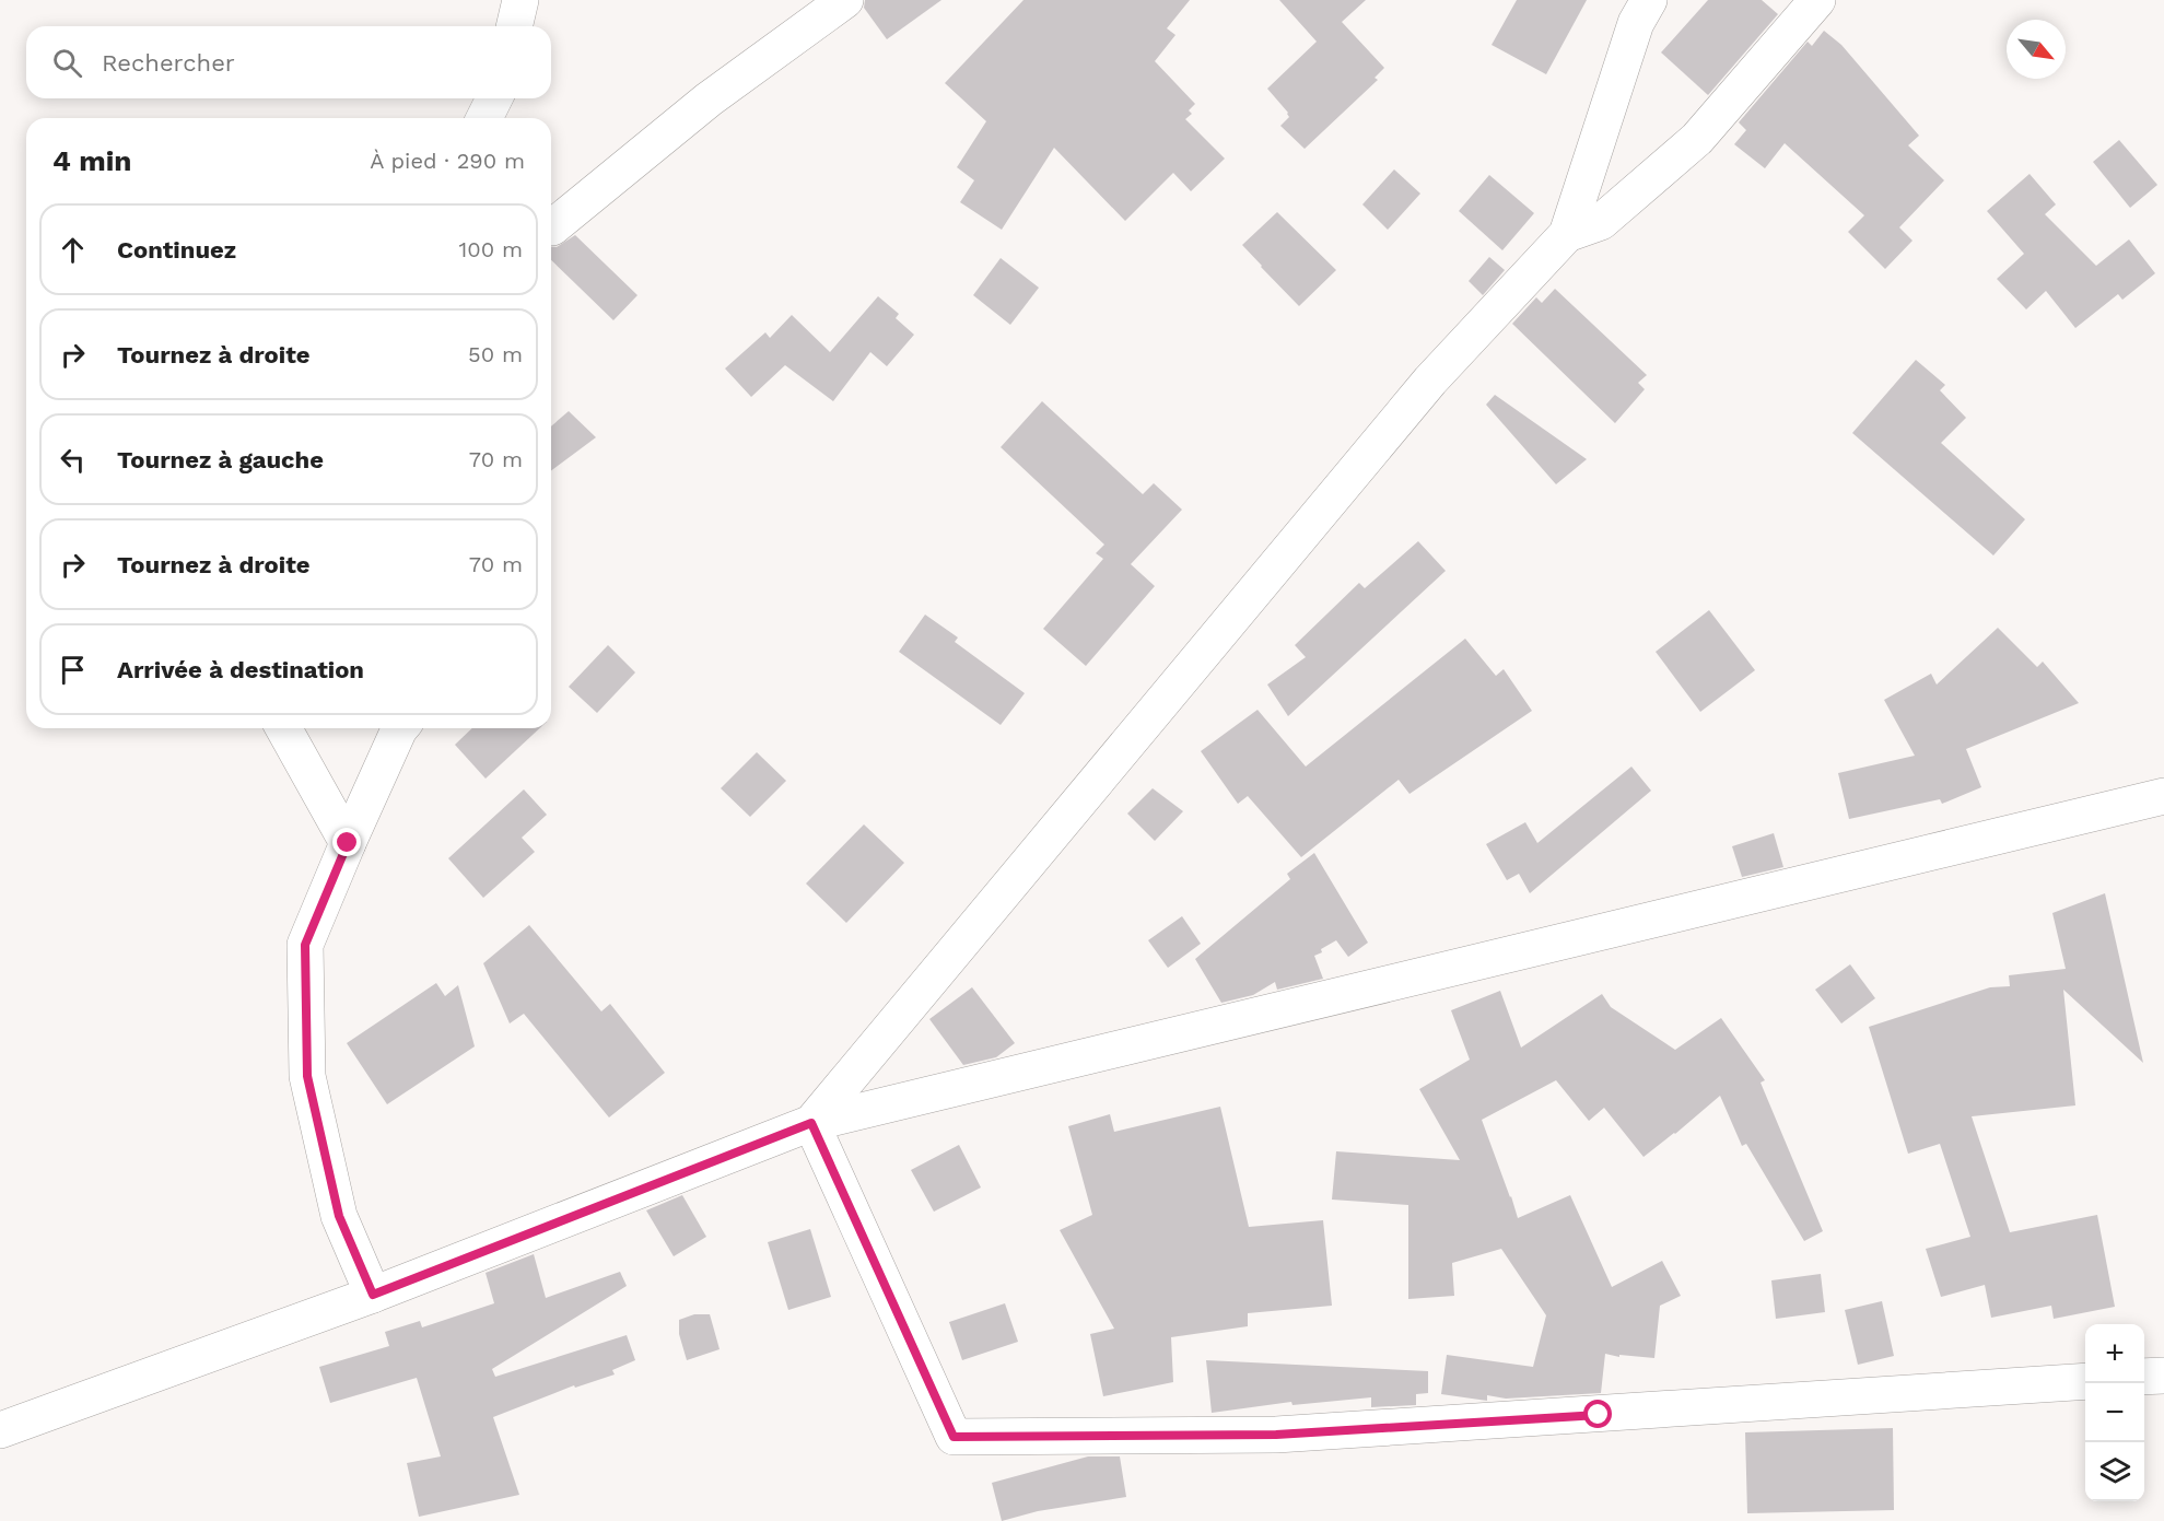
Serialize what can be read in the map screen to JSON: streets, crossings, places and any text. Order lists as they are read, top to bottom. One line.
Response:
{"north":"bottom right","page":{"search":"Rechercher","heading":["4 min","À pied · 290 m"],"list":[["Continuez","100 m"],["Tournez à droite","50 m"],["Tournez à gauche","70 m"],["Tournez à droite","70 m"],"Arrivée à destination"],"map_buttons":["+","−"]}}
